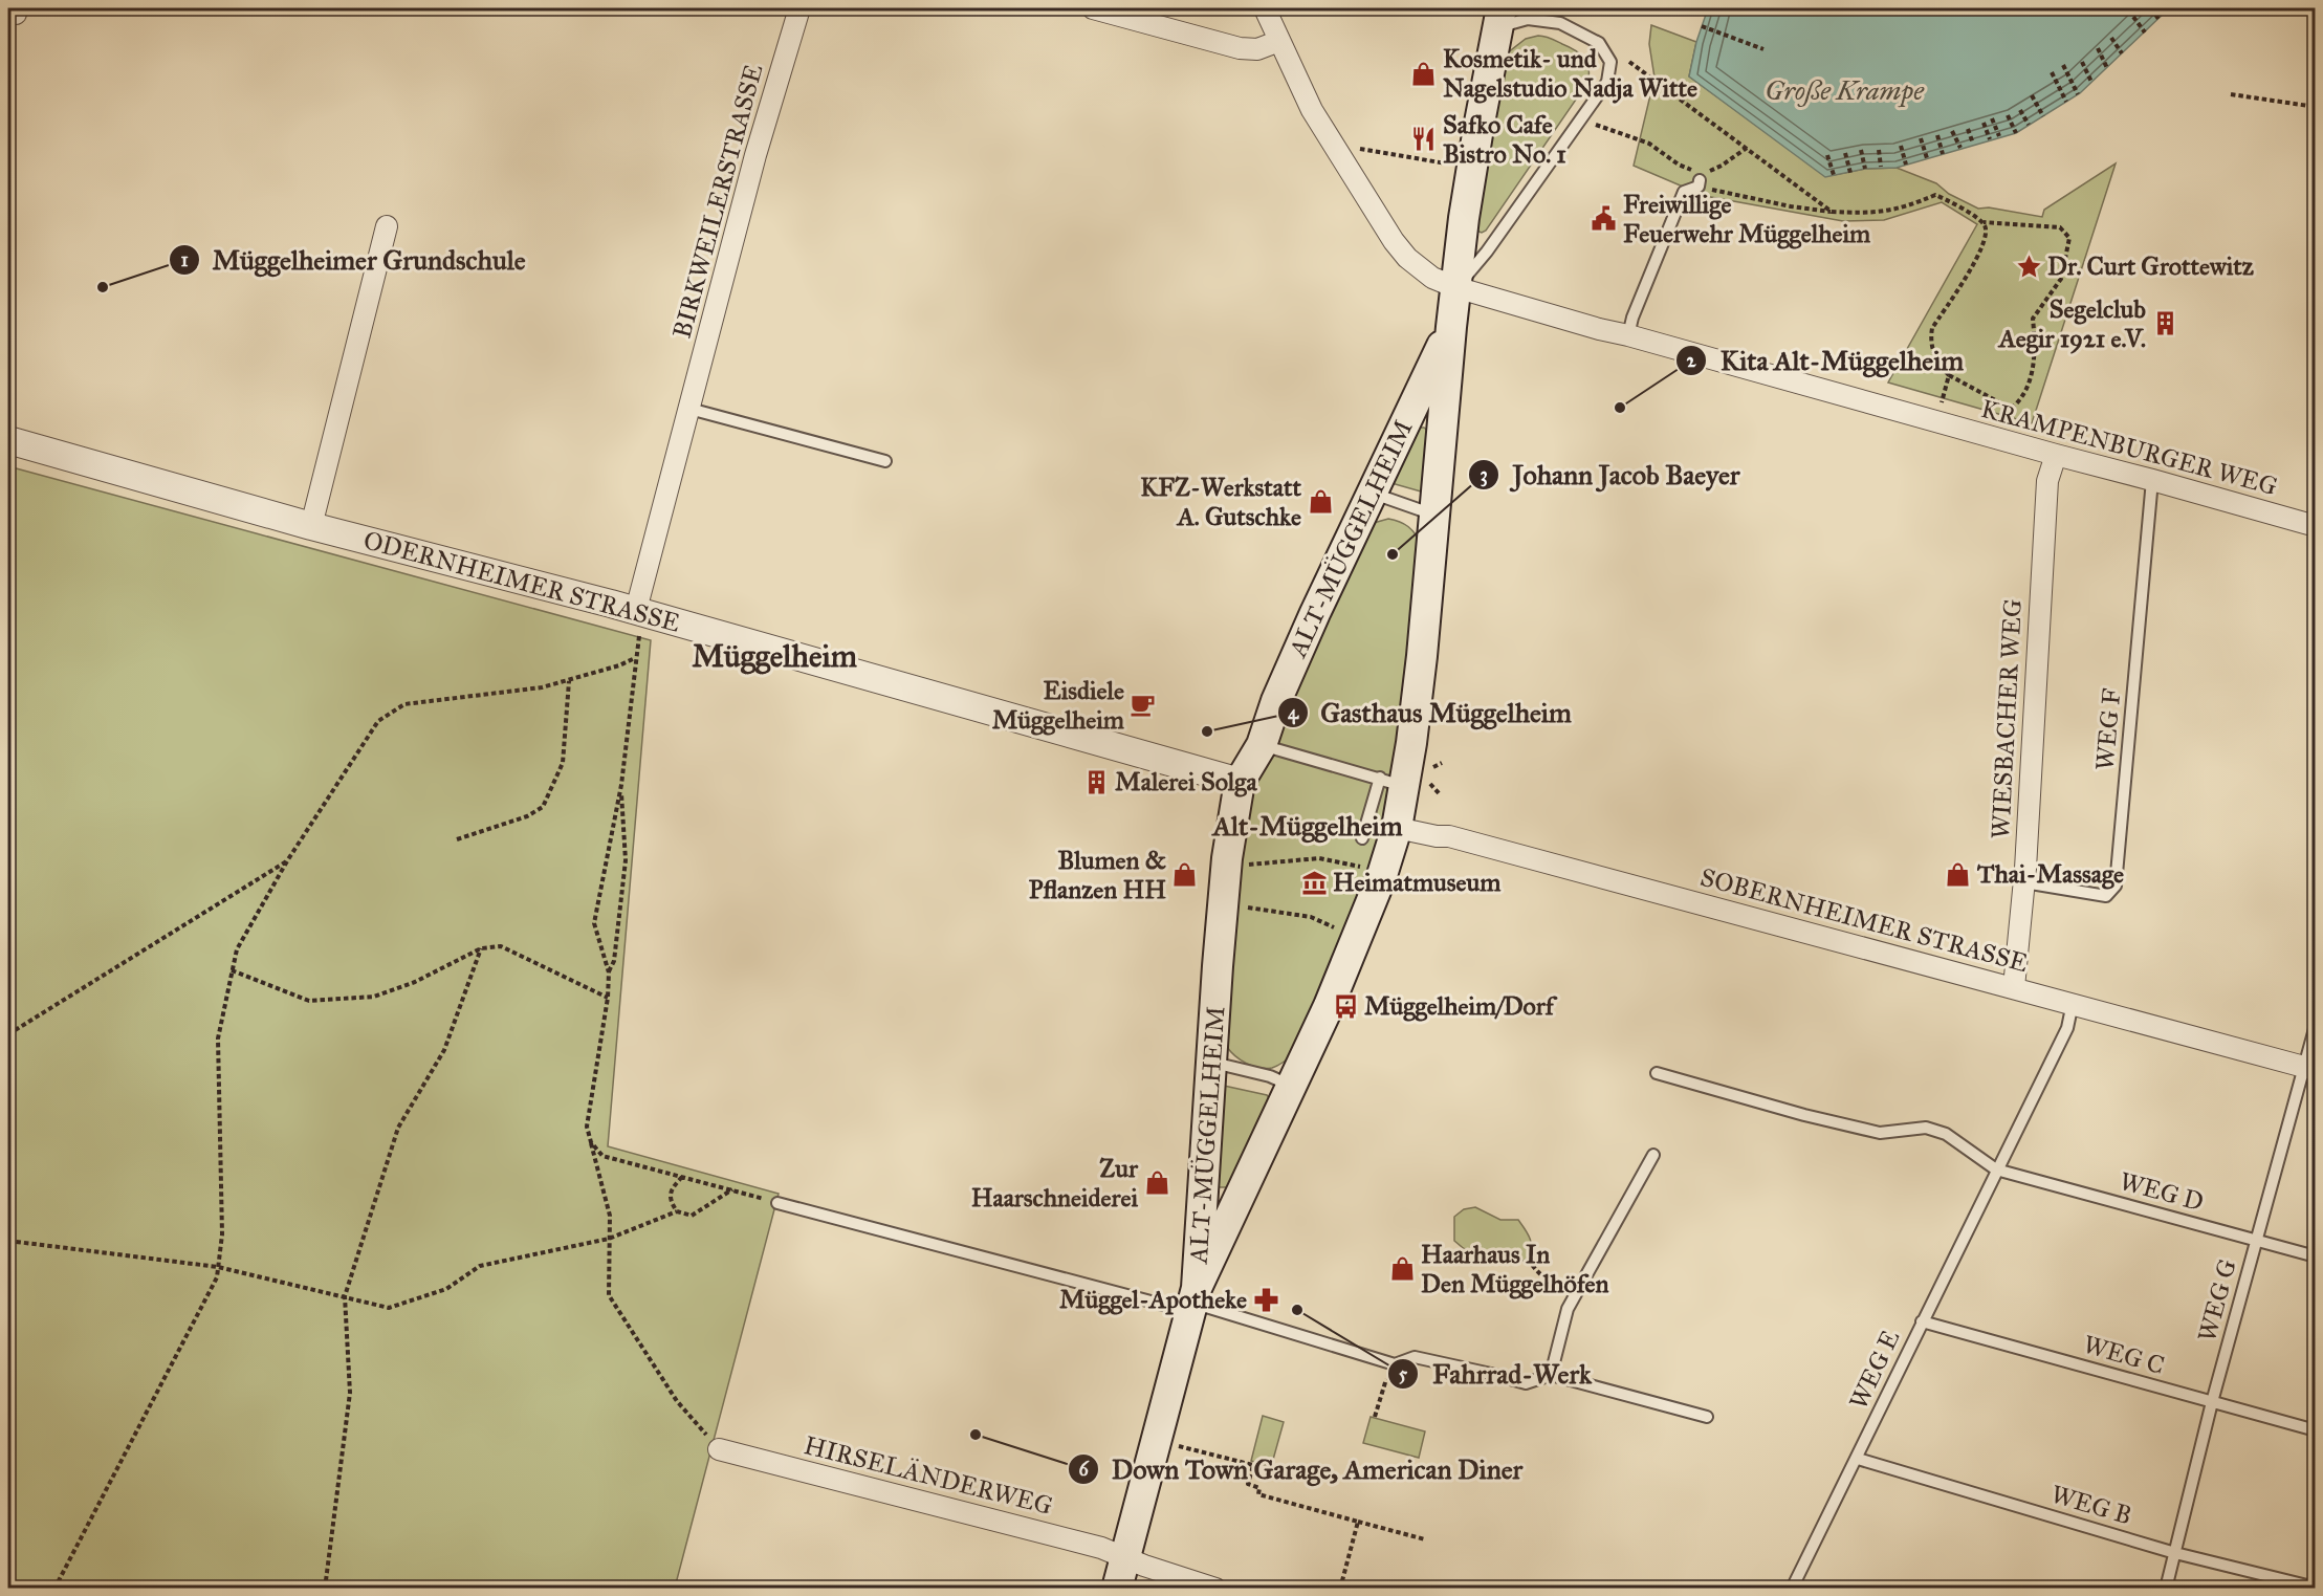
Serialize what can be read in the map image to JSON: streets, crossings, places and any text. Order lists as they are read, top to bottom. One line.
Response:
{"streets":{"main road":["ALT-MÜGGELHEIM"],"street":["BIRKWEILERSTRASSE","KRAMPENBURGER WEG","ODERNHEIMER STRASSE","WIESBACHER WEG","SOBERNHEIMER STRASSE","HIRSELÄNDERWEG"],"lane":["WEG F","WEG D","WEG G","WEG C","WEG E","WEG B"]},"crossings":[["BIRKWEILERSTRASSE","ODERNHEIMER STRASSE"],["KRAMPENBURGER WEG","ALT-MÜGGELHEIM"],["KRAMPENBURGER WEG","WIESBACHER WEG"],["KRAMPENBURGER WEG","WEG F"],["ALT-MÜGGELHEIM","ODERNHEIMER STRASSE"],["ALT-MÜGGELHEIM","SOBERNHEIMER STRASSE"],["WIESBACHER WEG","WEG F"],["WIESBACHER WEG","SOBERNHEIMER STRASSE"],["SOBERNHEIMER STRASSE","WEG G"],["SOBERNHEIMER STRASSE","WEG E"],["WEG D","WEG G"],["WEG D","WEG E"],["WEG G","WEG C"],["WEG G","WEG B"],["WEG C","WEG E"],["WEG E","WEG B"]],"districts":["Müggelheim","Alt-Müggelheim"],"water":["Große Krampe"],"places":{"shop":["Kosmetik- und Nagelstudio Nadja Witte","KFZ-Werkstatt A. Gutschke","Thai-Massage","Blumen & Pflanzen HH","Zur Haarschneiderei","Haarhaus In Den Müggelhöfen"],"restaurant":["Safko Cafe Bistro No. 1"],"public building":["Freiwillige Feuerwehr Müggelheim"],"place":["Dr. Curt Grottewitz"],"other":["Müggelheimer Grundschule","Kita Alt-Müggelheim","Johann Jacob Baeyer","Gasthaus Müggelheim","Fahrrad-Werk","Down Town Garage, American Diner"],"building":["Segelclub Aegir 1921 e.V.","Malerei Solga"],"cafe":["Eisdiele Müggelheim"],"museum":["Heimatmuseum"],"bus stop":["Müggelheim/Dorf"],"pharmacy":["Müggel-Apotheke"]}}
